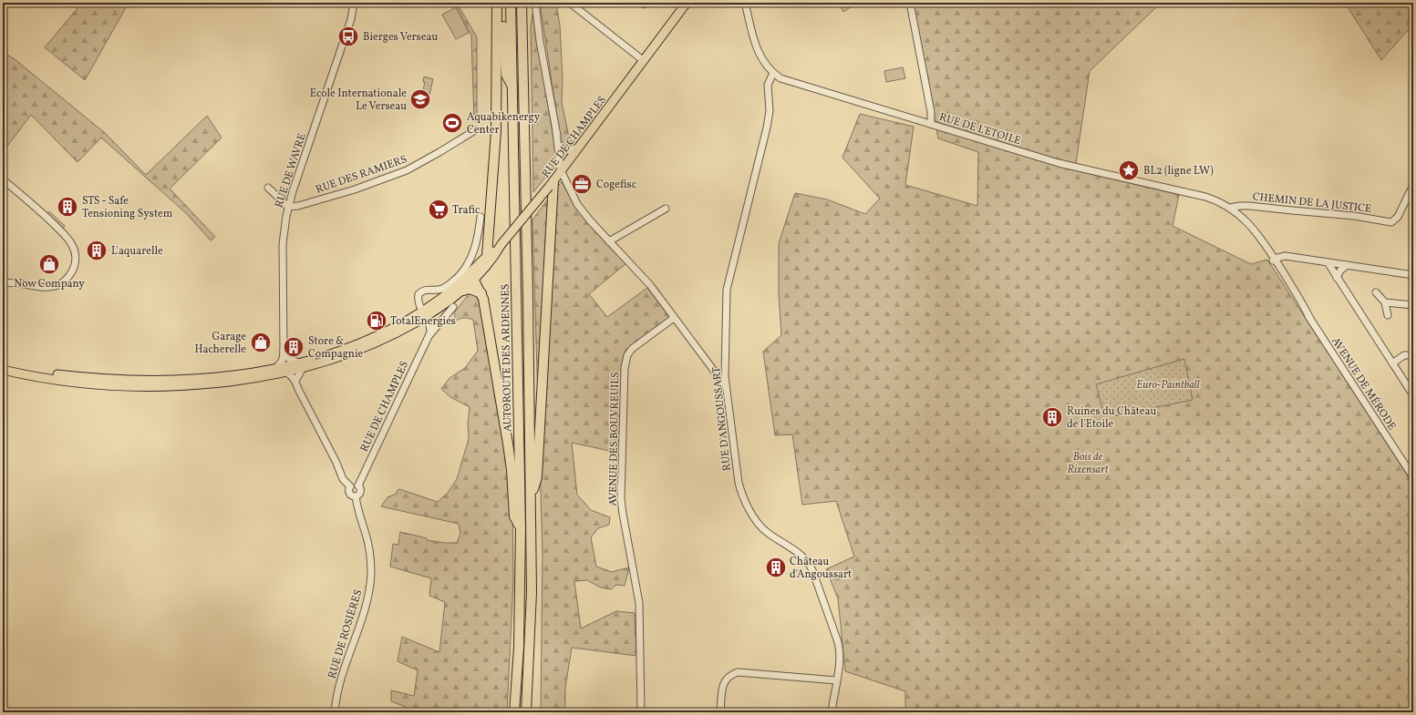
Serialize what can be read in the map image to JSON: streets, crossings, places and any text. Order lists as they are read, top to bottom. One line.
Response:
{"streets":{"highway":["AUTOROUTE DES ARDENNES"],"main road":["RUE DE CHAMPLES"],"street":["RUE DE L'ETOILE","RUE DE WAVRE","RUE DES RAMIERS","CHEMIN DE LA JUSTICE","AVENUE DE MÉRODE","RUE D'ANGOUSSART","AVENUE DES BOUVREUILS","RUE DE ROSIÈRES"]},"crossings":[["RUE DE L'ETOILE","CHEMIN DE LA JUSTICE"],["RUE DE L'ETOILE","AVENUE DE MÉRODE"],["RUE DE L'ETOILE","RUE D'ANGOUSSART"],["RUE DE CHAMPLES","RUE DE ROSIÈRES"],["RUE DE WAVRE","RUE DES RAMIERS"]],"parks":["Euro-Paintball","Bois de Rixensart"],"places":{"bus stop":["Bierges Verseau"],"school or university":["Ecole Internationale Le Verseau"],"sports":["Aquabikenergy Center"],"place":["BL2 (ligne LW)"],"office":["Cogefisc"],"building":["STS - Safe Tensioning System","L'aquarelle","Store & Compagnie","Ruines du Château de l'Etoile","Château d'Angoussart"],"supermarket":["Trafic"],"shop":["Now Company","Garage Hacherelle"],"fuel station":["TotalEnergies"]}}
